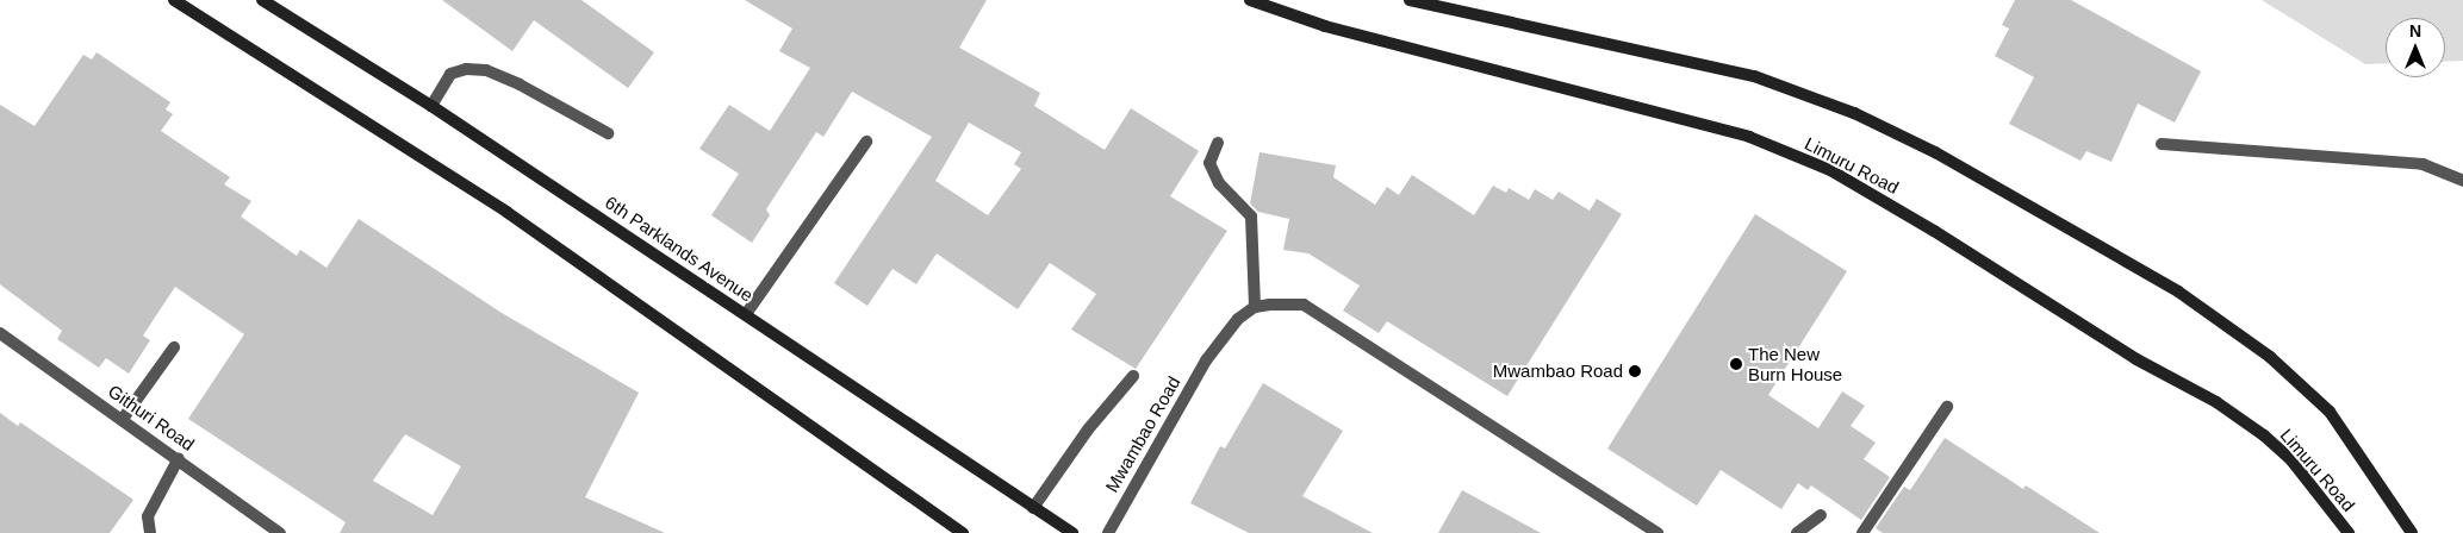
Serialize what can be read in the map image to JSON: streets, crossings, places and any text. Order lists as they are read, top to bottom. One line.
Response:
{"streets":{"main road":["Limuru Road","6th Parklands Avenue"],"street":["Githuri Road","Mwambao Road"]},"places":["The New Burn House","Mwambao Road"],"north":"top"}
